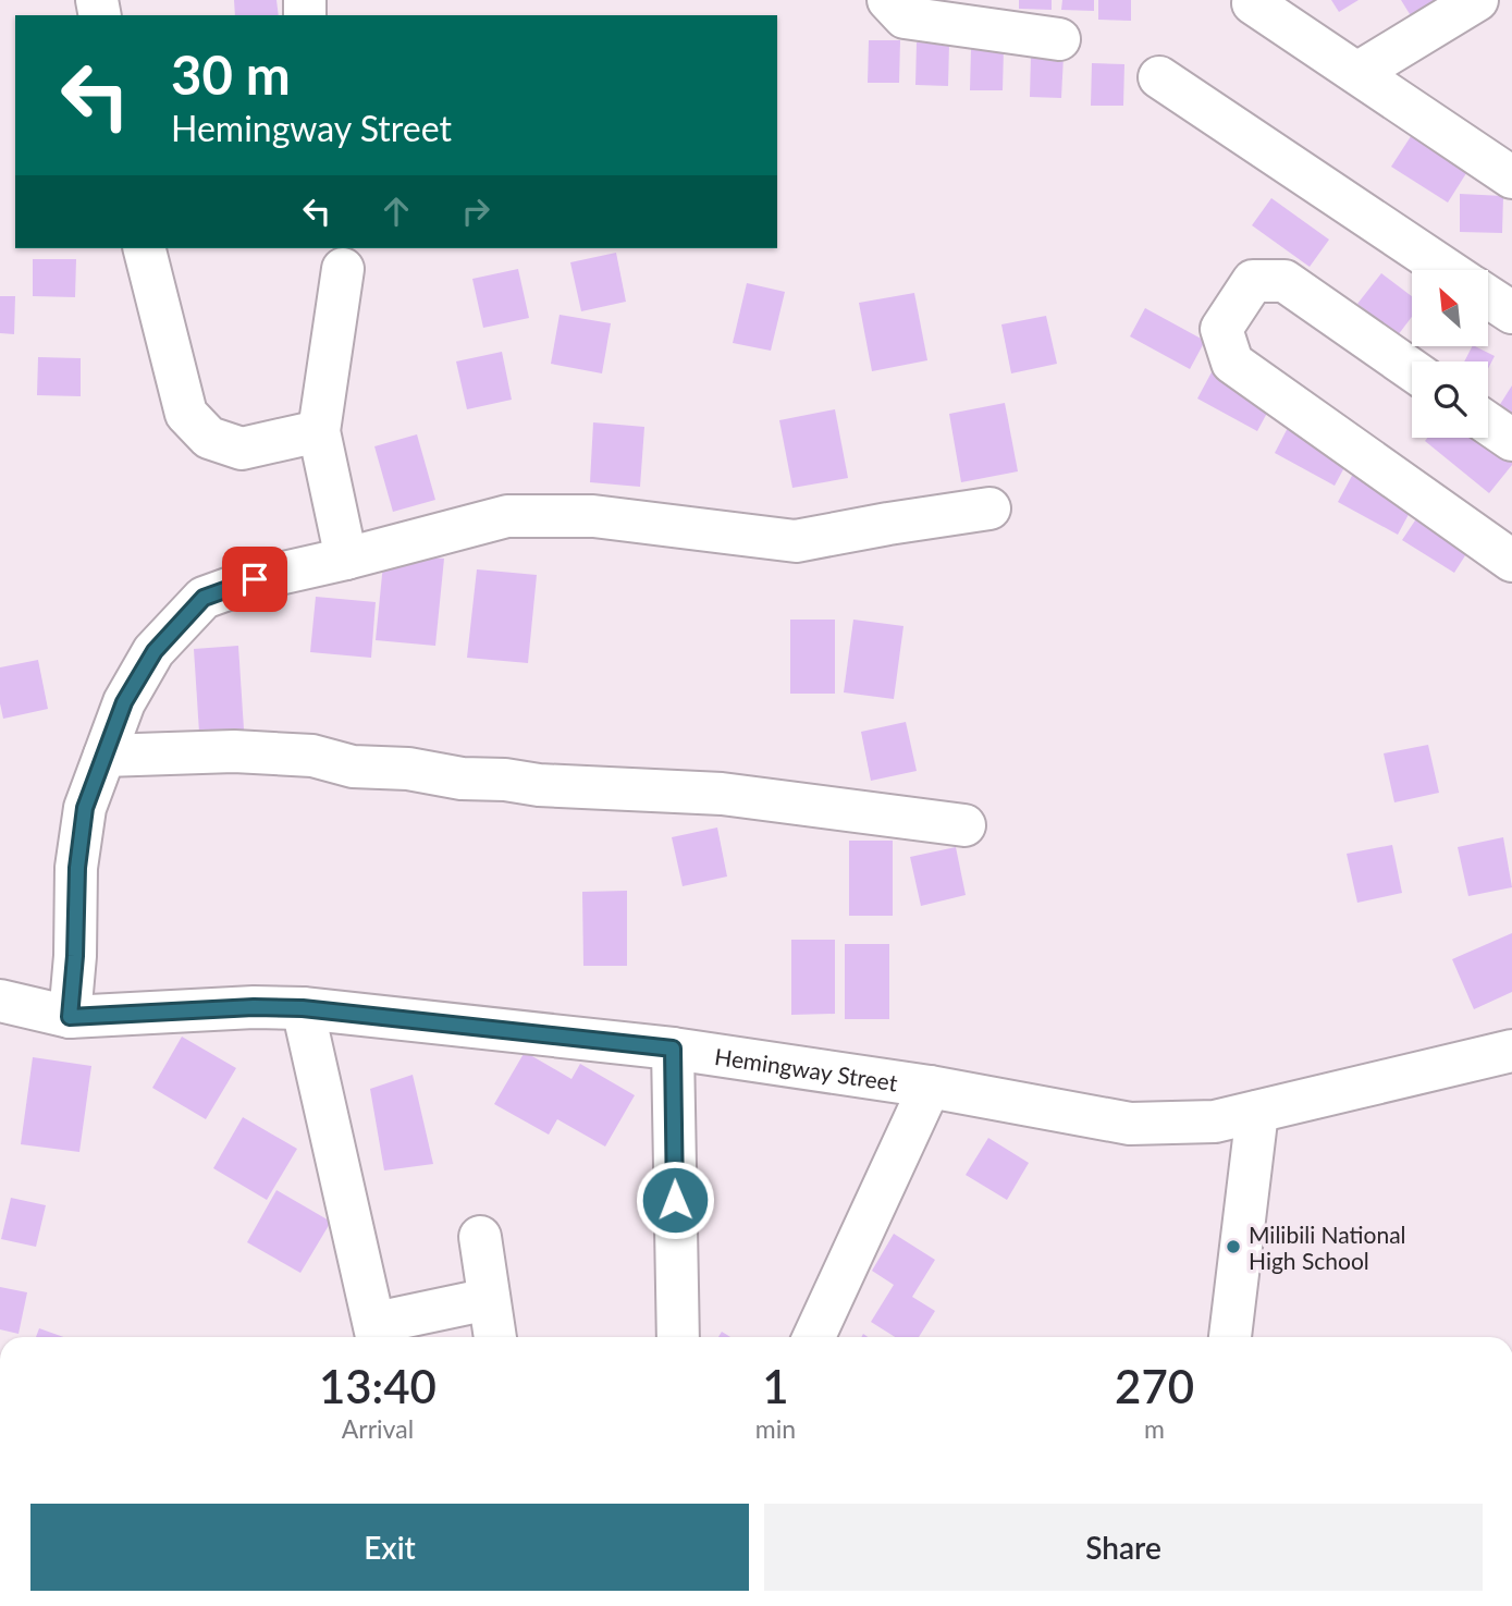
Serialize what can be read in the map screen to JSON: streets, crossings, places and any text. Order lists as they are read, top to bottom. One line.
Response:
{"streets":{"street":["Hemingway Street"]},"places":["Milibili National High School"],"north":"top left","page":{"turn":["30 m","Hemingway Street"],"eta":["13:40","Arrival","1","min","270","m"],"buttons":["Exit","Share"]}}
